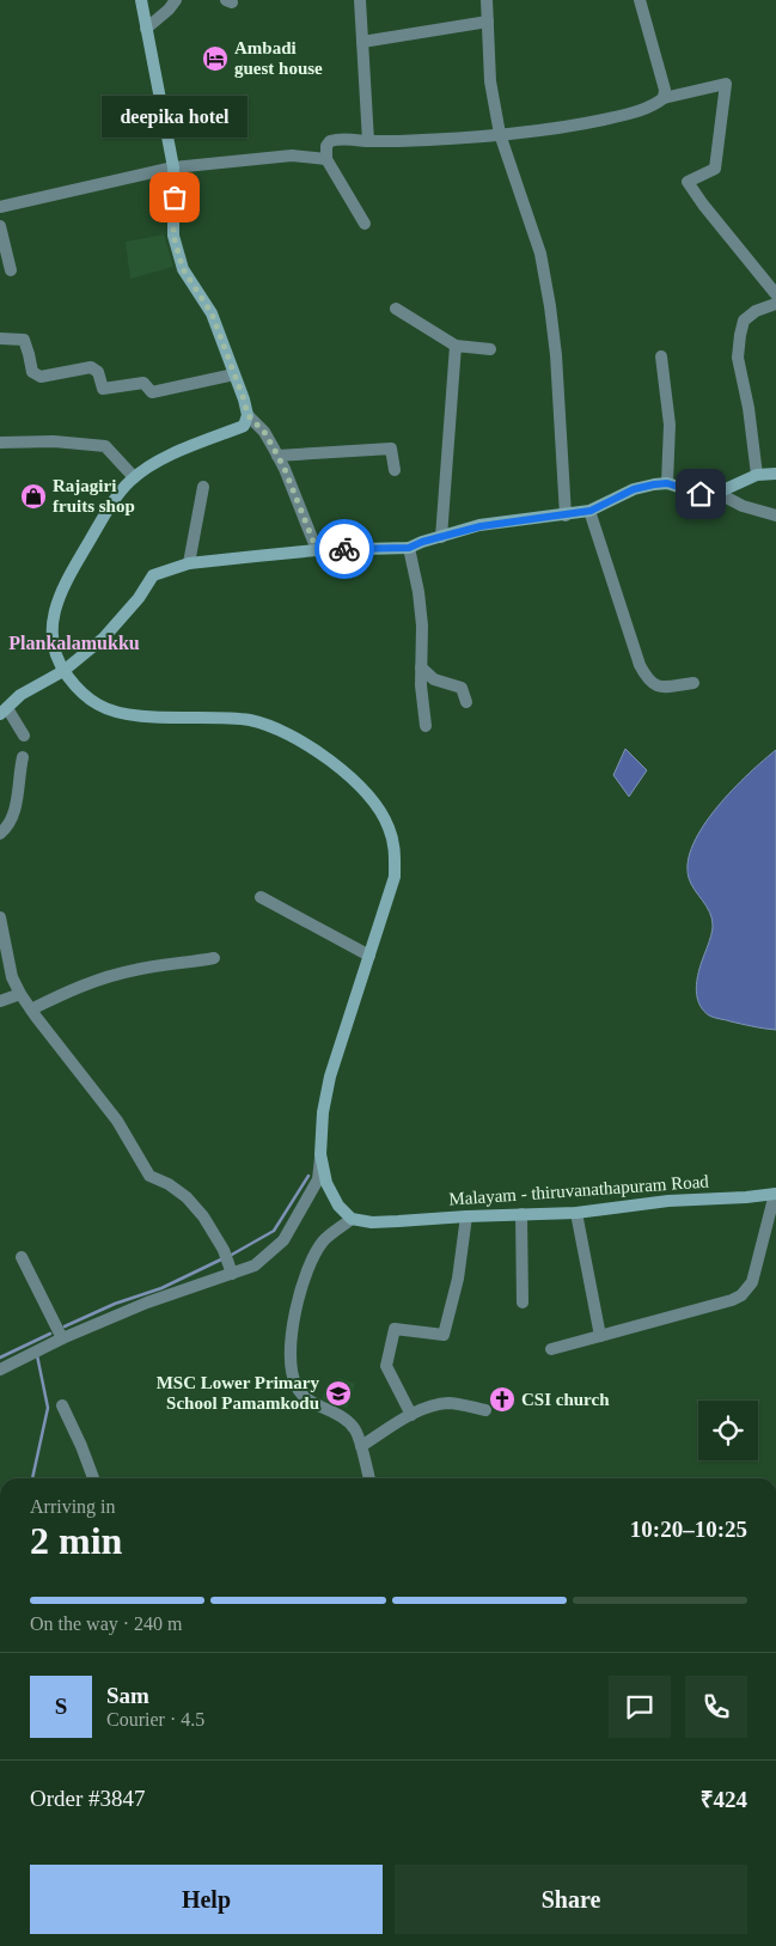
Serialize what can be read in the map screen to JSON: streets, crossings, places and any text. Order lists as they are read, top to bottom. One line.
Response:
{"streets":{"main road":["Malayam - thiruvanathapuram Road"]},"districts":["Plankalamukku"],"places":{"hotel":["Ambadi guest house"],"other":["deepika hotel"],"shop":["Rajagiri fruits shop"],"school or university":["MSC Lower Primary School Pamamkodu"],"church":["CSI church"]},"page":{"bubble":"deepika hotel","heading":["2 min","Arriving in","10:20–10:25"],"panel":["Sam","Courier · 4.5","Order #3847","₹424"],"bar":"On the way · 240 m","round":"S","buttons":["Help","Share"]}}
